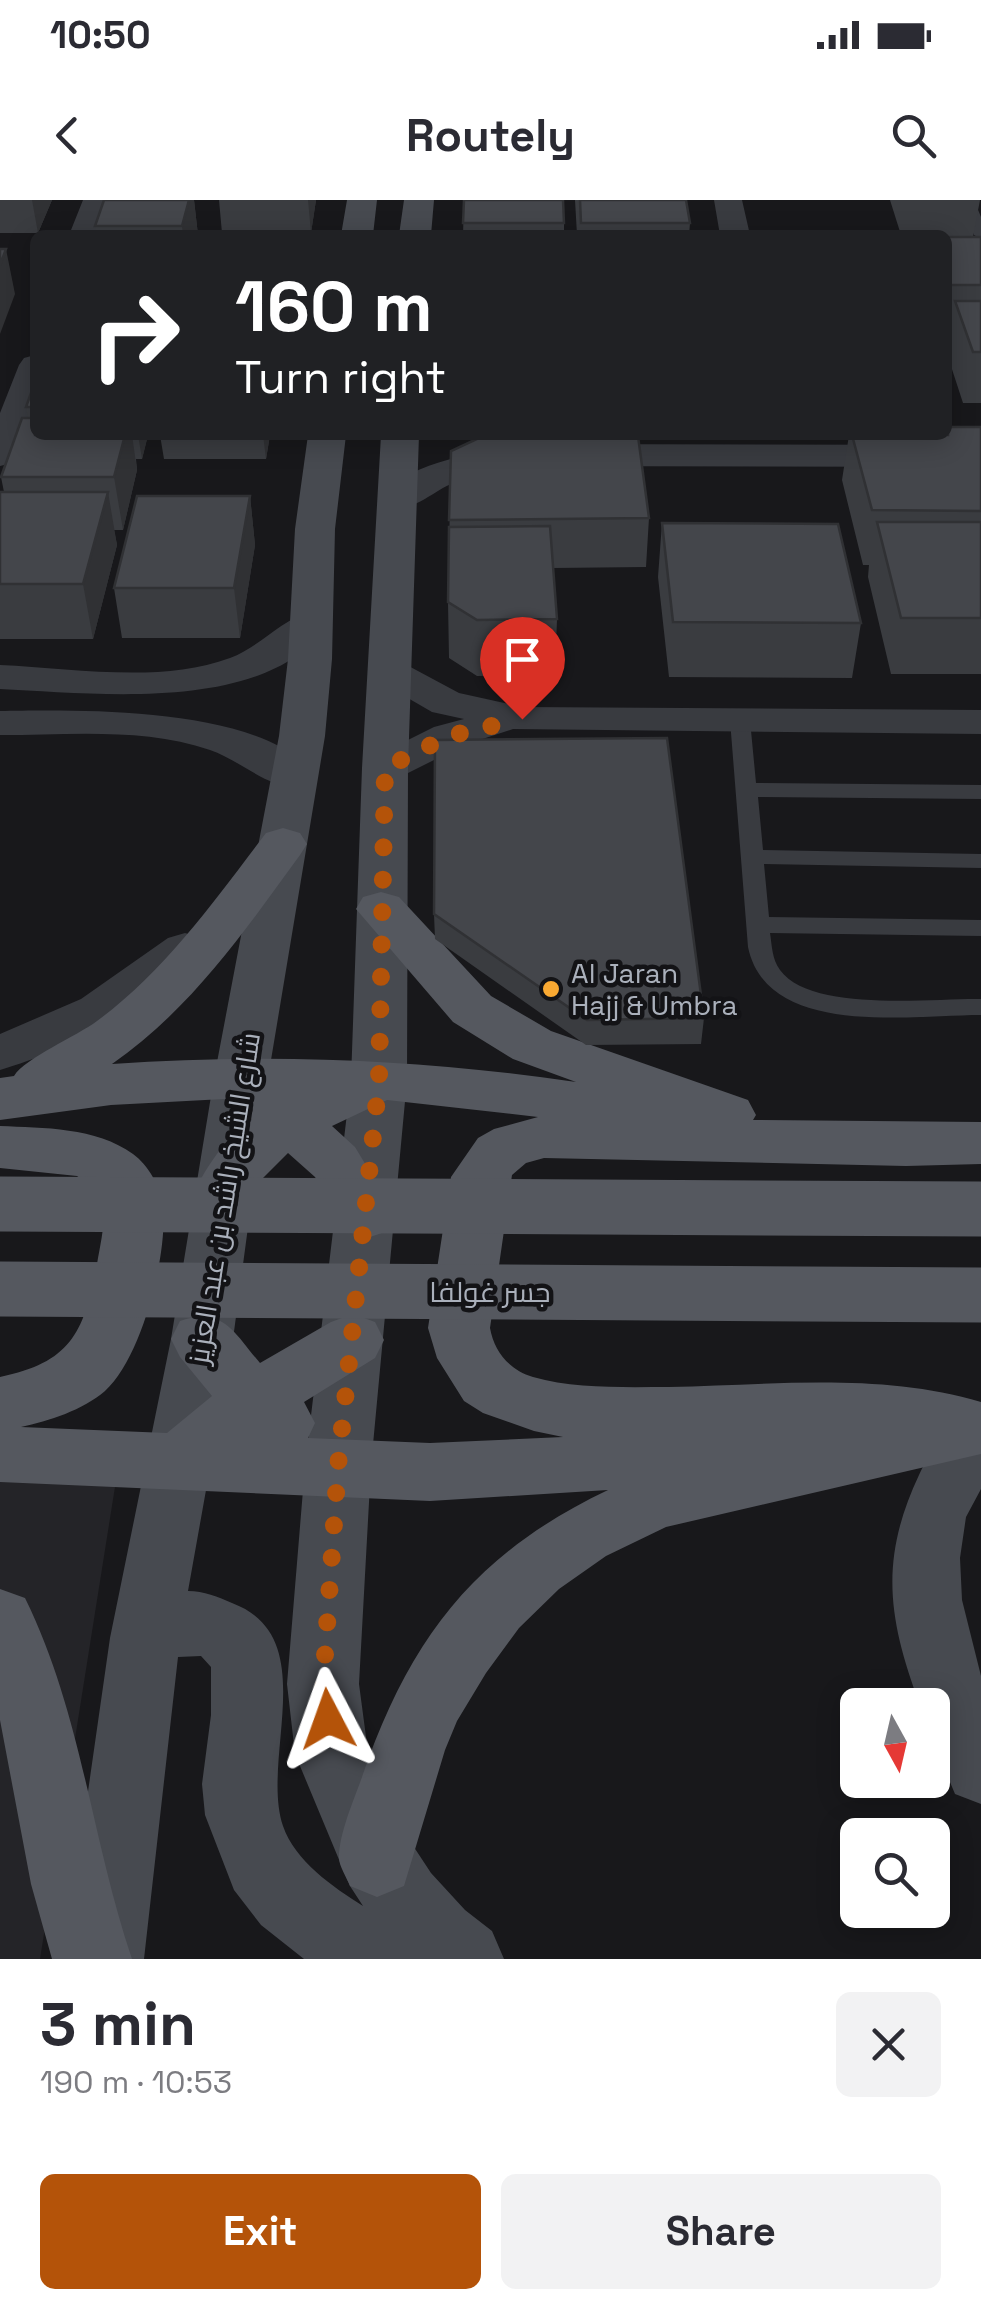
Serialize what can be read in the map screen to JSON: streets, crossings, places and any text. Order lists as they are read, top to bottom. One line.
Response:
{"streets":{"main road":["شارع الشيخ راشد بن عبد العزيز","جسر غولفا"]},"places":["Al Jaran Hajj & Umbra"],"north":"bottom","page":{"status":"10:50","header":"Routely","turn":["160 m","Turn right"],"heading":["3 min","190 m · 10:53"],"buttons":["Exit","Share"]}}
